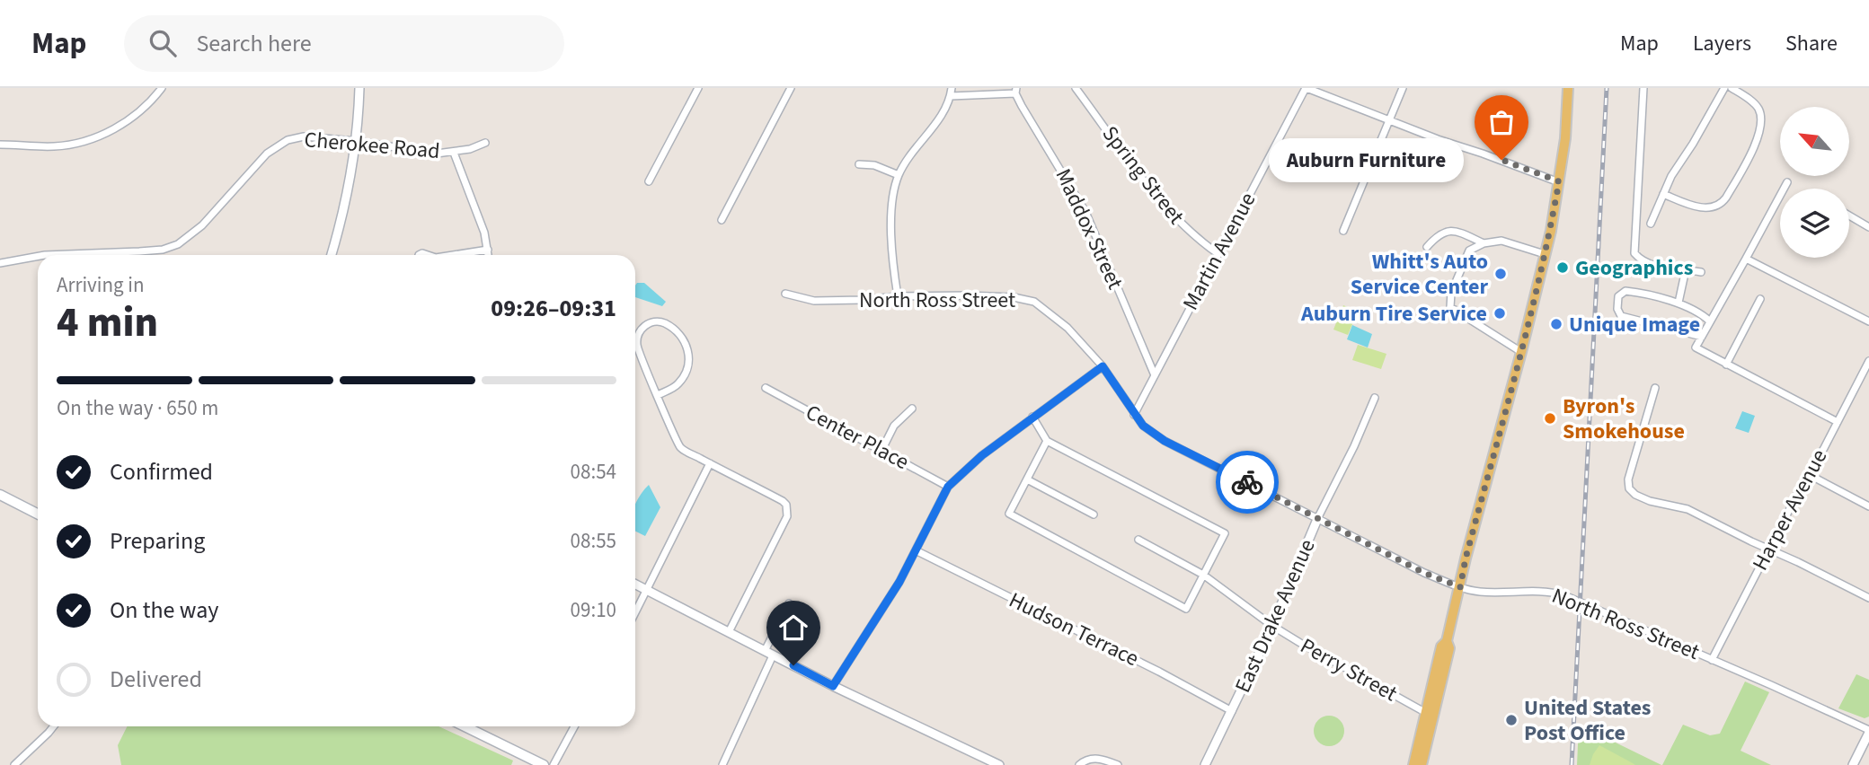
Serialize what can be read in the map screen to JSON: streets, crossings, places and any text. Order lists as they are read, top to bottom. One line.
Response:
{"streets":{"street":["Cherokee Road","Spring Street","Maddox Street","Martin Avenue","North Ross Street","Center Place","Harper Avenue","East Drake Avenue","Hudson Terrace","Perry Street"]},"crossings":[["Spring Street","Martin Avenue"],["Maddox Street","Martin Avenue"],["Martin Avenue","North Ross Street"],["North Ross Street","Harper Avenue"],["North Ross Street","East Drake Avenue"],["East Drake Avenue","Hudson Terrace"],["East Drake Avenue","Perry Street"]],"places":["Auburn Furniture","Geographics","Whitt's Auto Service Center","Auburn Tire Service","Unique Image","Byron's Smokehouse","United States Post Office"],"north":"top left","page":{"header":"Map","search":"Search here","nav":["Map","Layers","Share"],"bubble":"Auburn Furniture","heading":["4 min","Arriving in","09:26–09:31"],"bar":"On the way · 650 m","list":[["Confirmed","08:54"],["Preparing","08:55"],["On the way","09:10"],"Delivered"]}}
